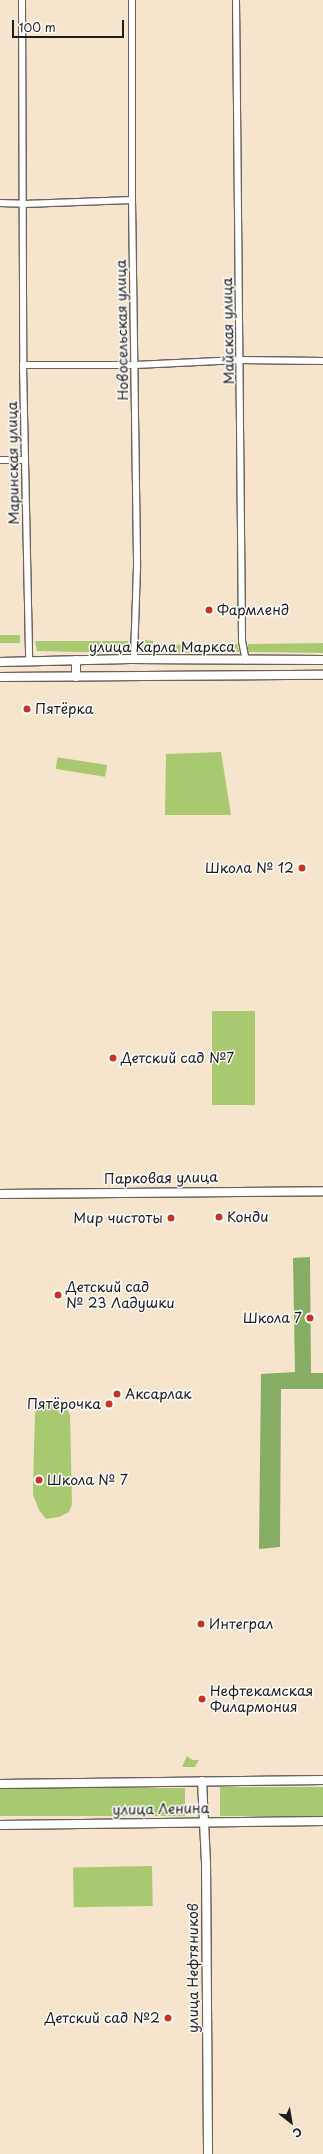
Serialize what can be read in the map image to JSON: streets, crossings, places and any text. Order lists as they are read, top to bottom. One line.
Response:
{"streets":{"main road":["улица Карла Маркса","Парковая улица","улица Ленина","улица Нефтяников"],"street":["Новосельская улица","Майская улица","Маринская улица"]},"crossings":[["Новосельская улица","улица Карла Маркса"],["Майская улица","улица Карла Маркса"],["Маринская улица","улица Карла Маркса"],["улица Ленина","улица Нефтяников"]],"places":["Фармленд","Пятёрка","Школа № 12","Детский сад №7","Конди","Мир чистоты","Детский сад № 23 Ладушки","Школа 7","Аксарлак","Пятёрочка","Школа № 7","Интеграл","Нефтекамская Филармония","Детский сад №2"],"scale_bar":"100 m","north":"bottom right"}
